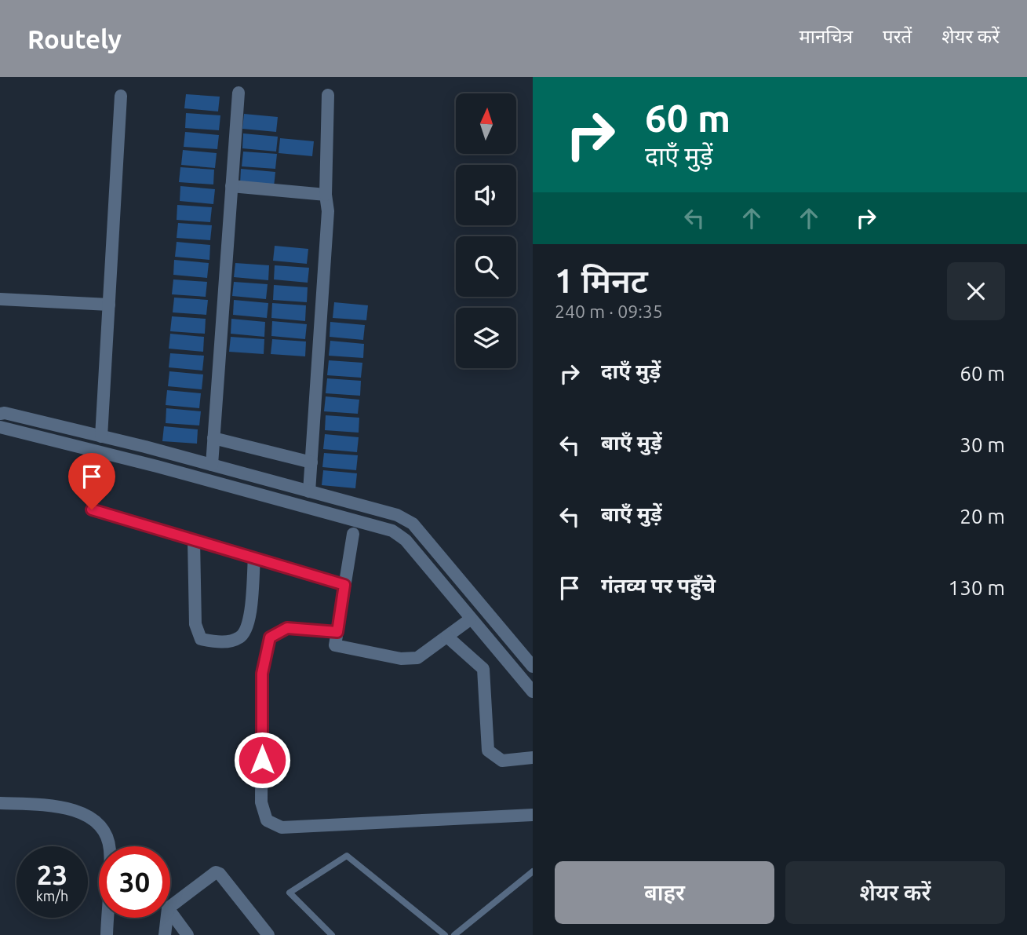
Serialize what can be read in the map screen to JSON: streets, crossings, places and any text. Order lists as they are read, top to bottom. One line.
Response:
{"north":"top","page":{"header":"Routely","nav":["मानचित्र","परतें","शेयर करें"],"turn":["60 m","दाएँ मुड़ें"],"heading":["1 मिनट","240 m · 09:35"],"list":[{"name":"दाएँ मुड़ें","value":"60 m"},{"name":"बाएँ मुड़ें","value":"30 m"},{"name":"बाएँ मुड़ें","value":"20 m"},{"name":"गंतव्य पर पहुँचे","value":"130 m"}],"speed":"23 km/h","limit":"30","buttons":["बाहर","शेयर करें"]}}
